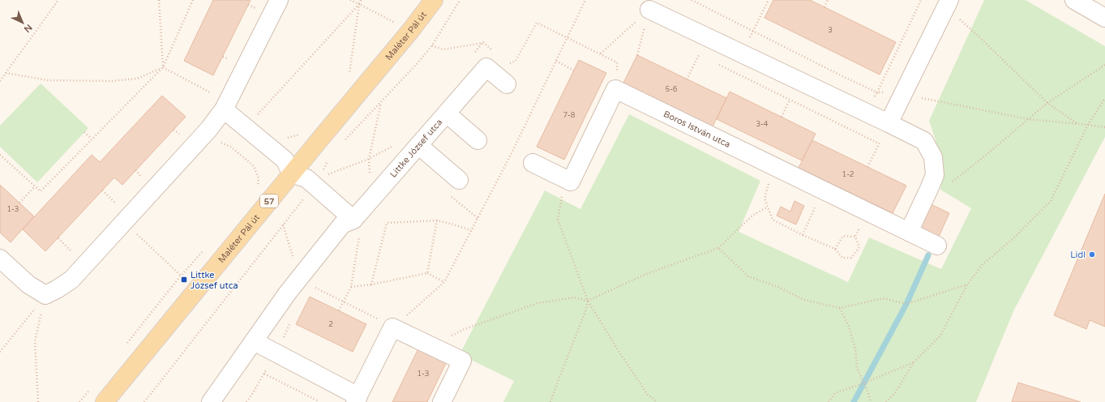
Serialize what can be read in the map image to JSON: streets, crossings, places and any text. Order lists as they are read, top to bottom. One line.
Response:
{"streets":{"main road":["Maléter Pál út","57"],"street":["Boros István utca","Littke József utca"]},"places":{"other":["Lidl"],"transit":["Littke József utca"]},"house_numbers":["3","5-6","7-8","3-4","1-2","1-3","2","1-3"],"north":"bottom right"}
